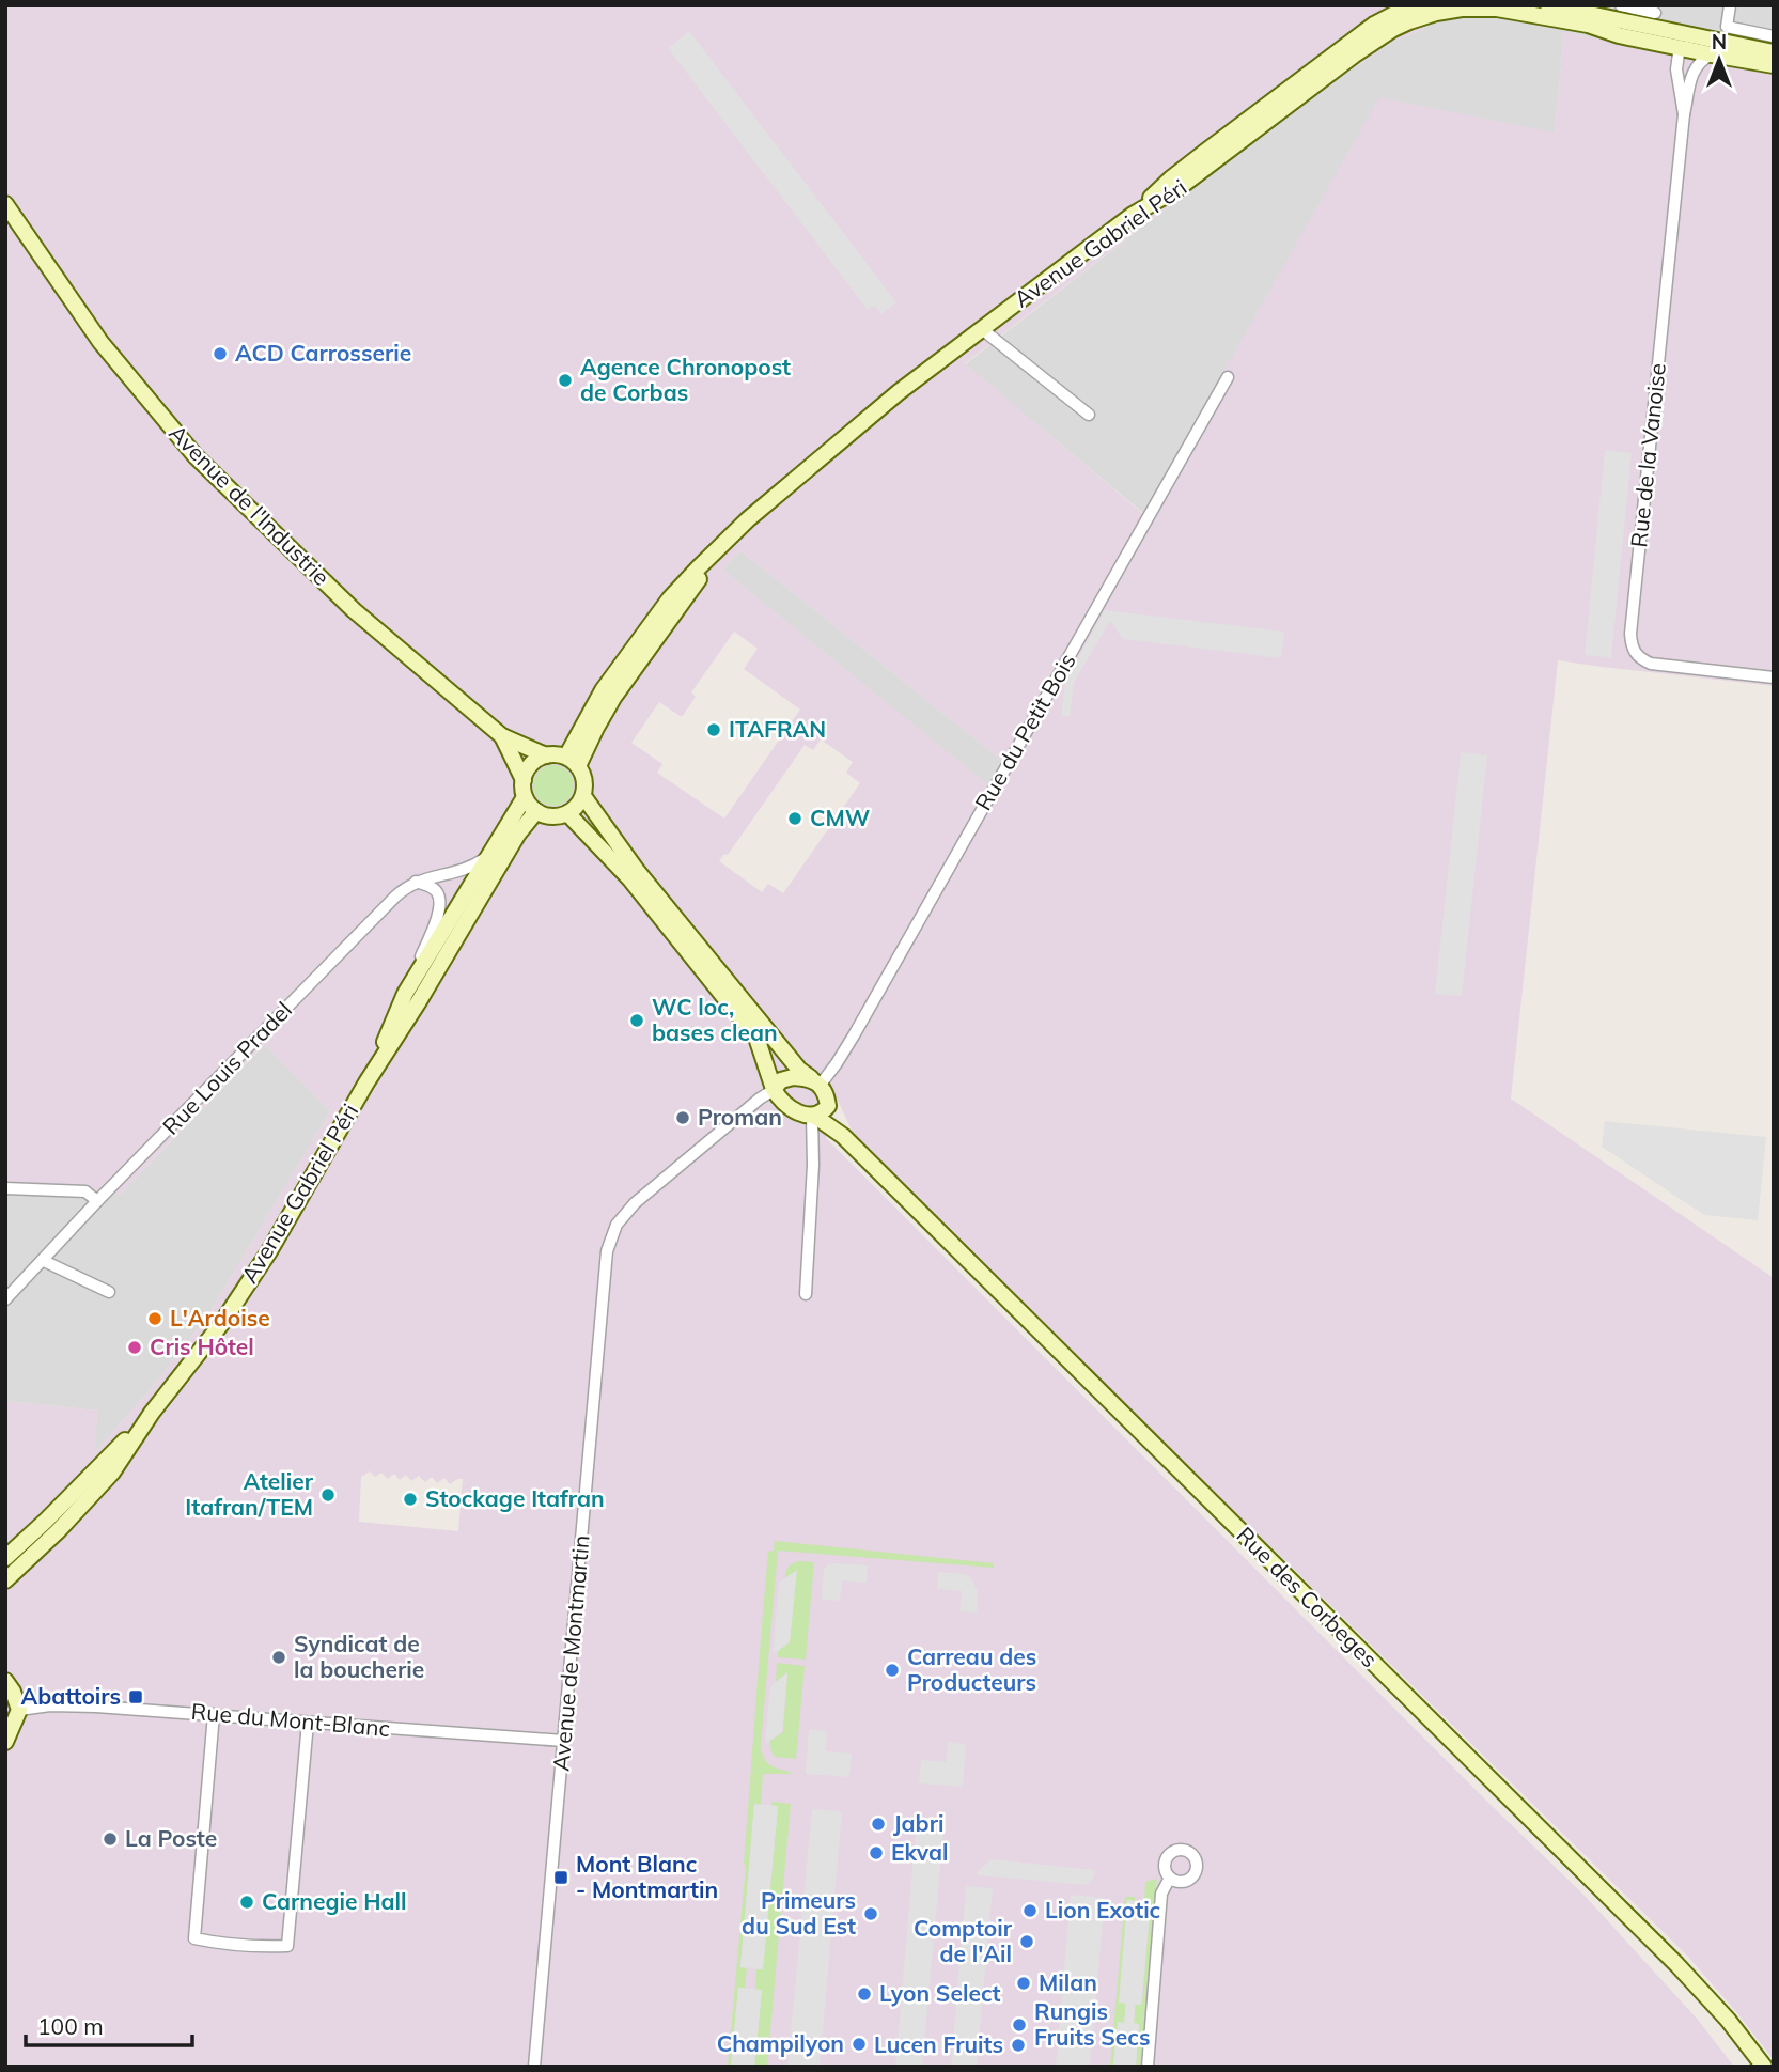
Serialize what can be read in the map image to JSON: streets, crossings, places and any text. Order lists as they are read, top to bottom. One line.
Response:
{"streets":{"main road":["Avenue Gabriel Péri","Avenue de l'Industrie","Rue des Corbeges"],"street":["Rue de la Vanoise","Rue du Petit Bois","Rue Louis Pradel","Avenue de Montmartin","Rue du Mont-Blanc"]},"crossings":[["Avenue Gabriel Péri","Rue de la Vanoise"],["Avenue Gabriel Péri","Avenue de l'Industrie"],["Avenue Gabriel Péri","Rue Louis Pradel"],["Rue du Petit Bois","Rue des Corbeges"],["Rue du Petit Bois","Avenue de Montmartin"],["Rue des Corbeges","Avenue de Montmartin"],["Avenue de Montmartin","Rue du Mont-Blanc"]],"places":{"other":["ACD Carrosserie","Agence Chronopost de Corbas","ITAFRAN","CMW","WC loc, bases clean","Proman","L'Ardoise","Cris Hôtel","Atelier Itafran/TEM","Stockage Itafran","Syndicat de la boucherie","Carreau des Producteurs","Jabri","La Poste","Ekval","Carnegie Hall","Lion Exotic","Primeurs du Sud Est","Comptoir de l'Ail","Milan","Lyon Select","Rungis Fruits Secs","Champilyon","Lucen Fruits"],"transit":["Abattoirs","Mont Blanc - Montmartin"]},"scale_bar":"100 m","north":"top"}
